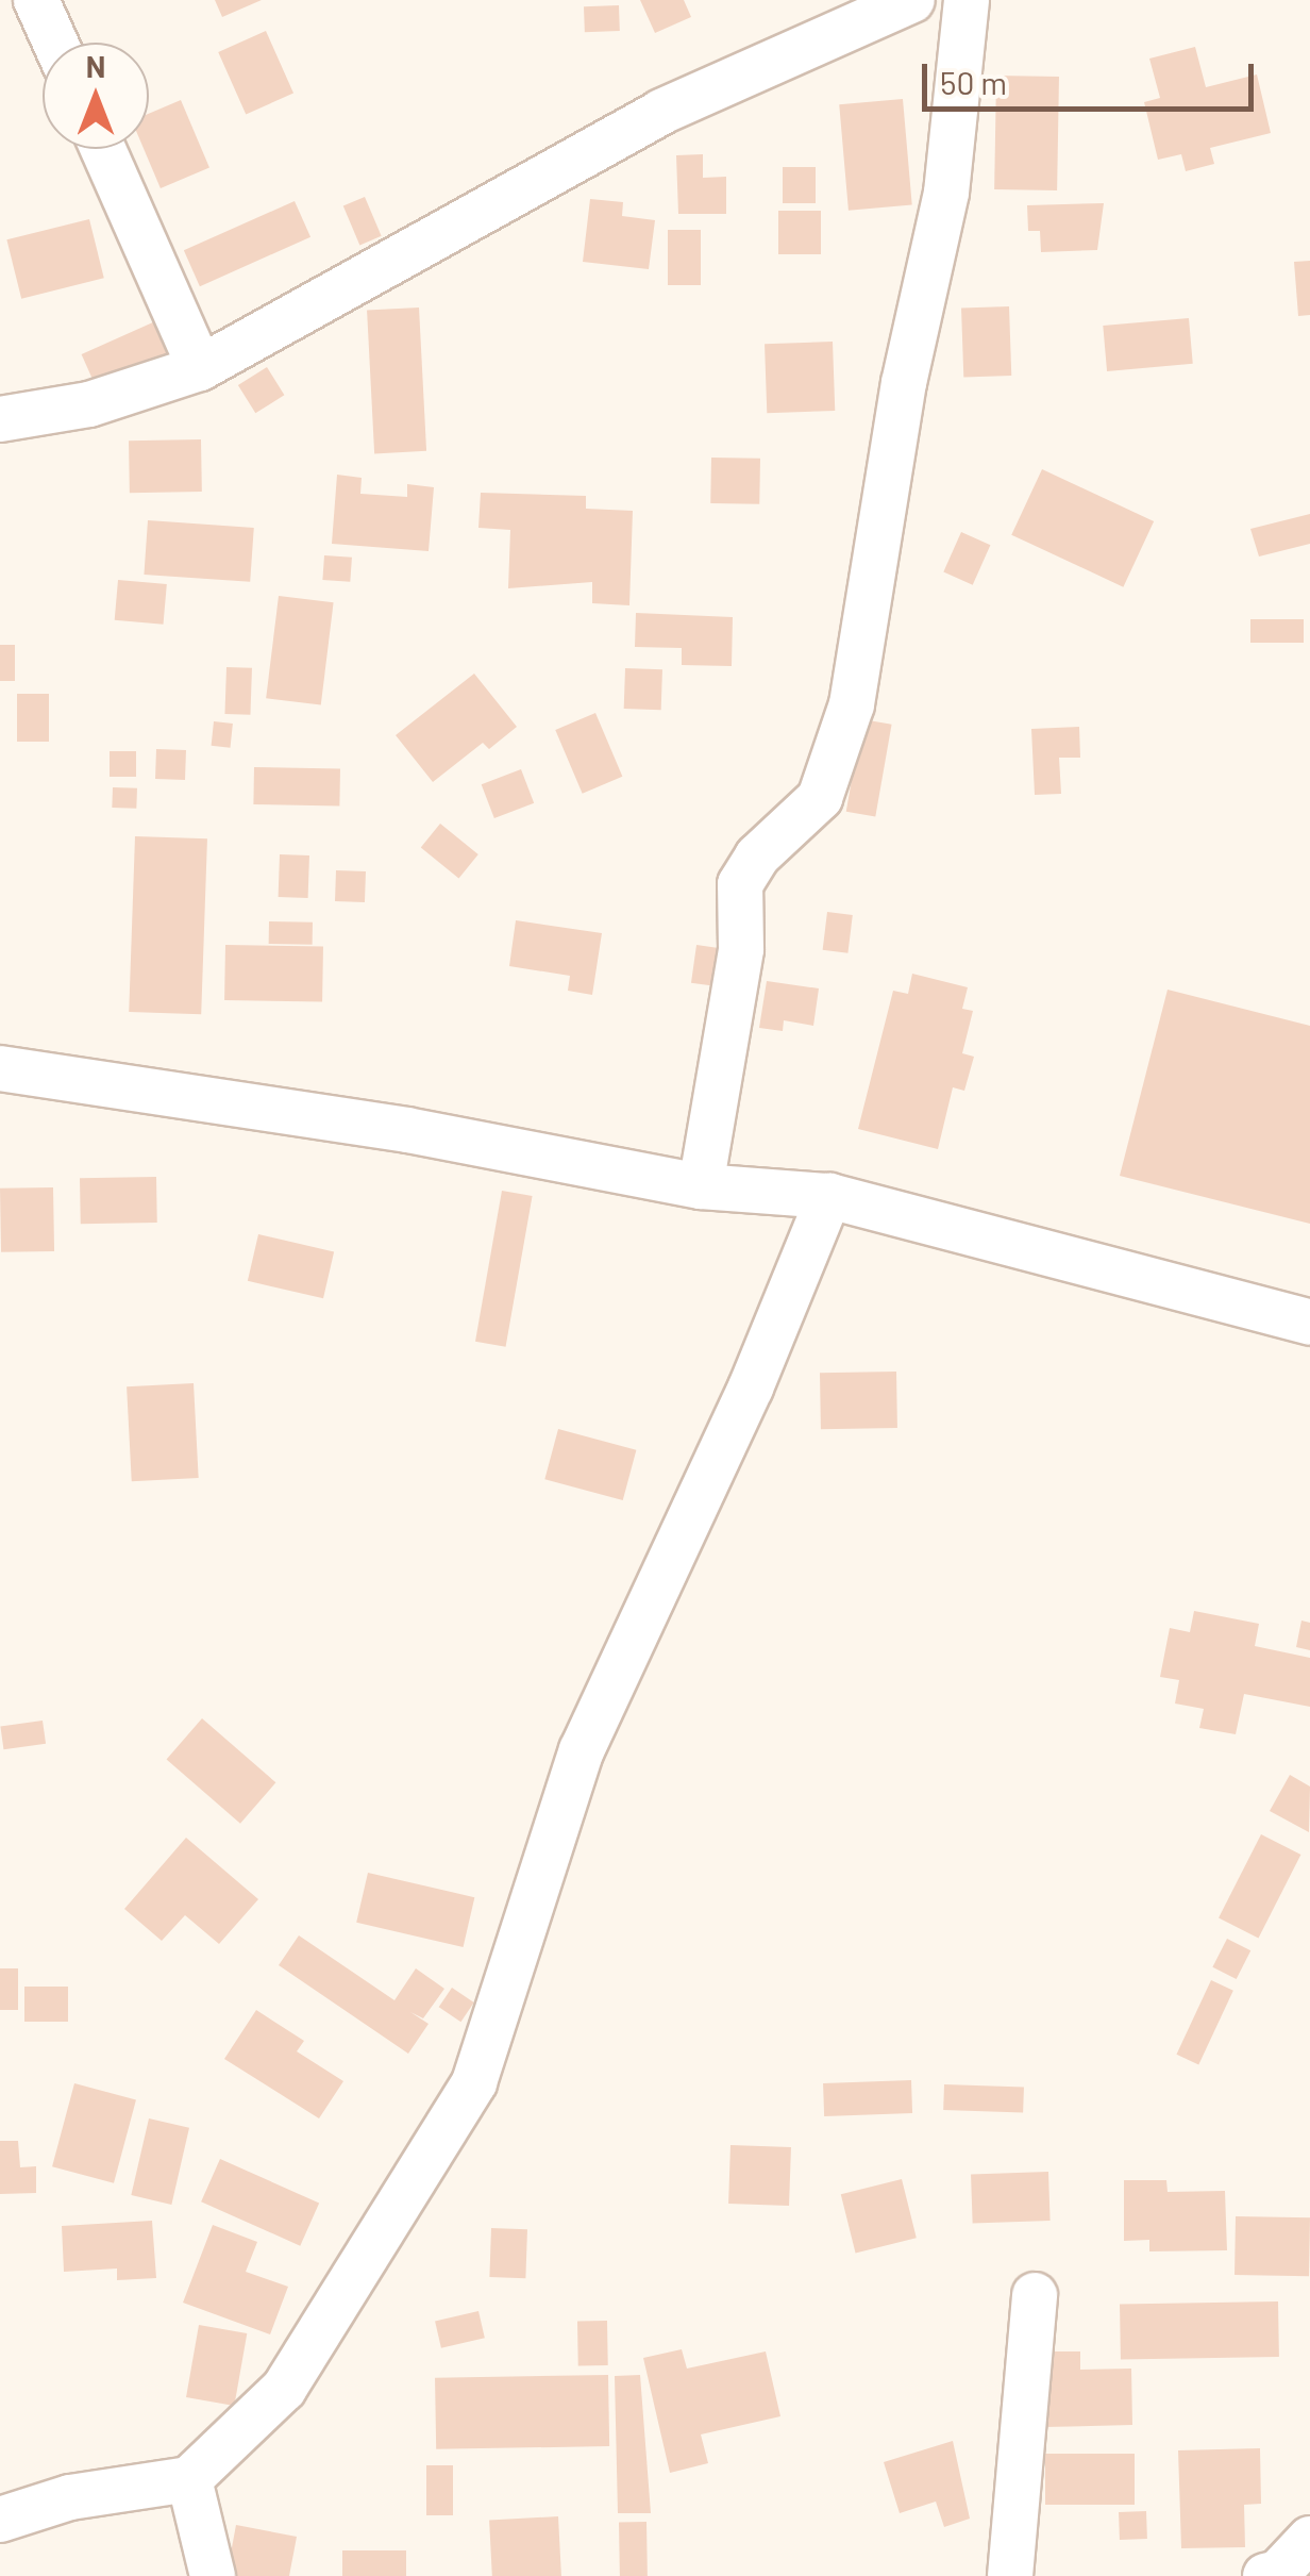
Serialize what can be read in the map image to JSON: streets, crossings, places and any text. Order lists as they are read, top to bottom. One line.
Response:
{"scale_bar":"50 m","north":"top"}
